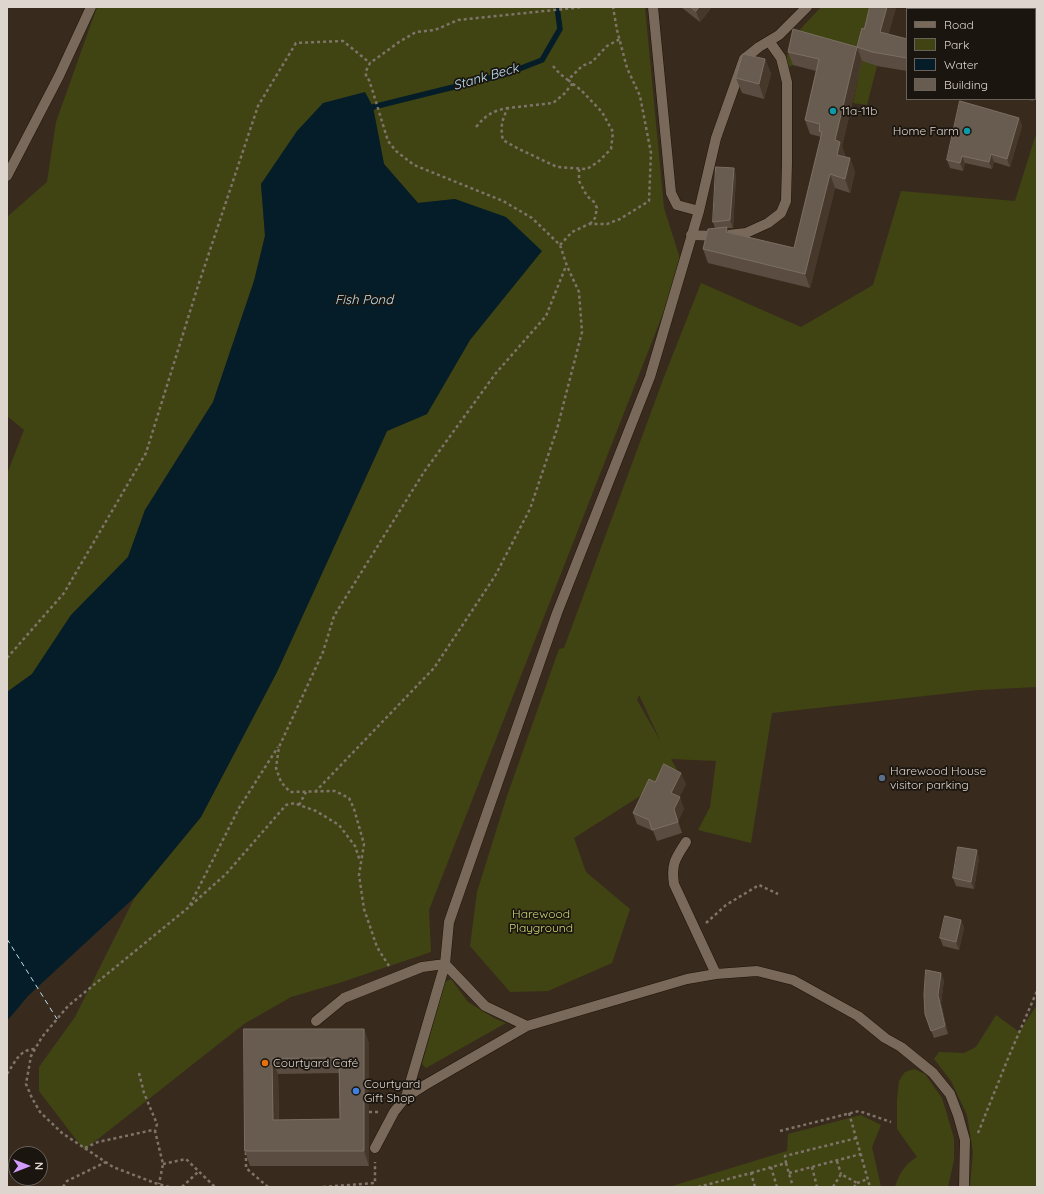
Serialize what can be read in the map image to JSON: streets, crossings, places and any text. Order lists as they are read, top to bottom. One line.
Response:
{"water":["Stank Beck","Fish Pond"],"parks":["Harewood Playground"],"places":["11a-11b","Home Farm","Harewood House visitor parking","Courtyard Café","Courtyard Gift Shop"],"legend":["Road","Park","Water","Building"],"north":"right"}
